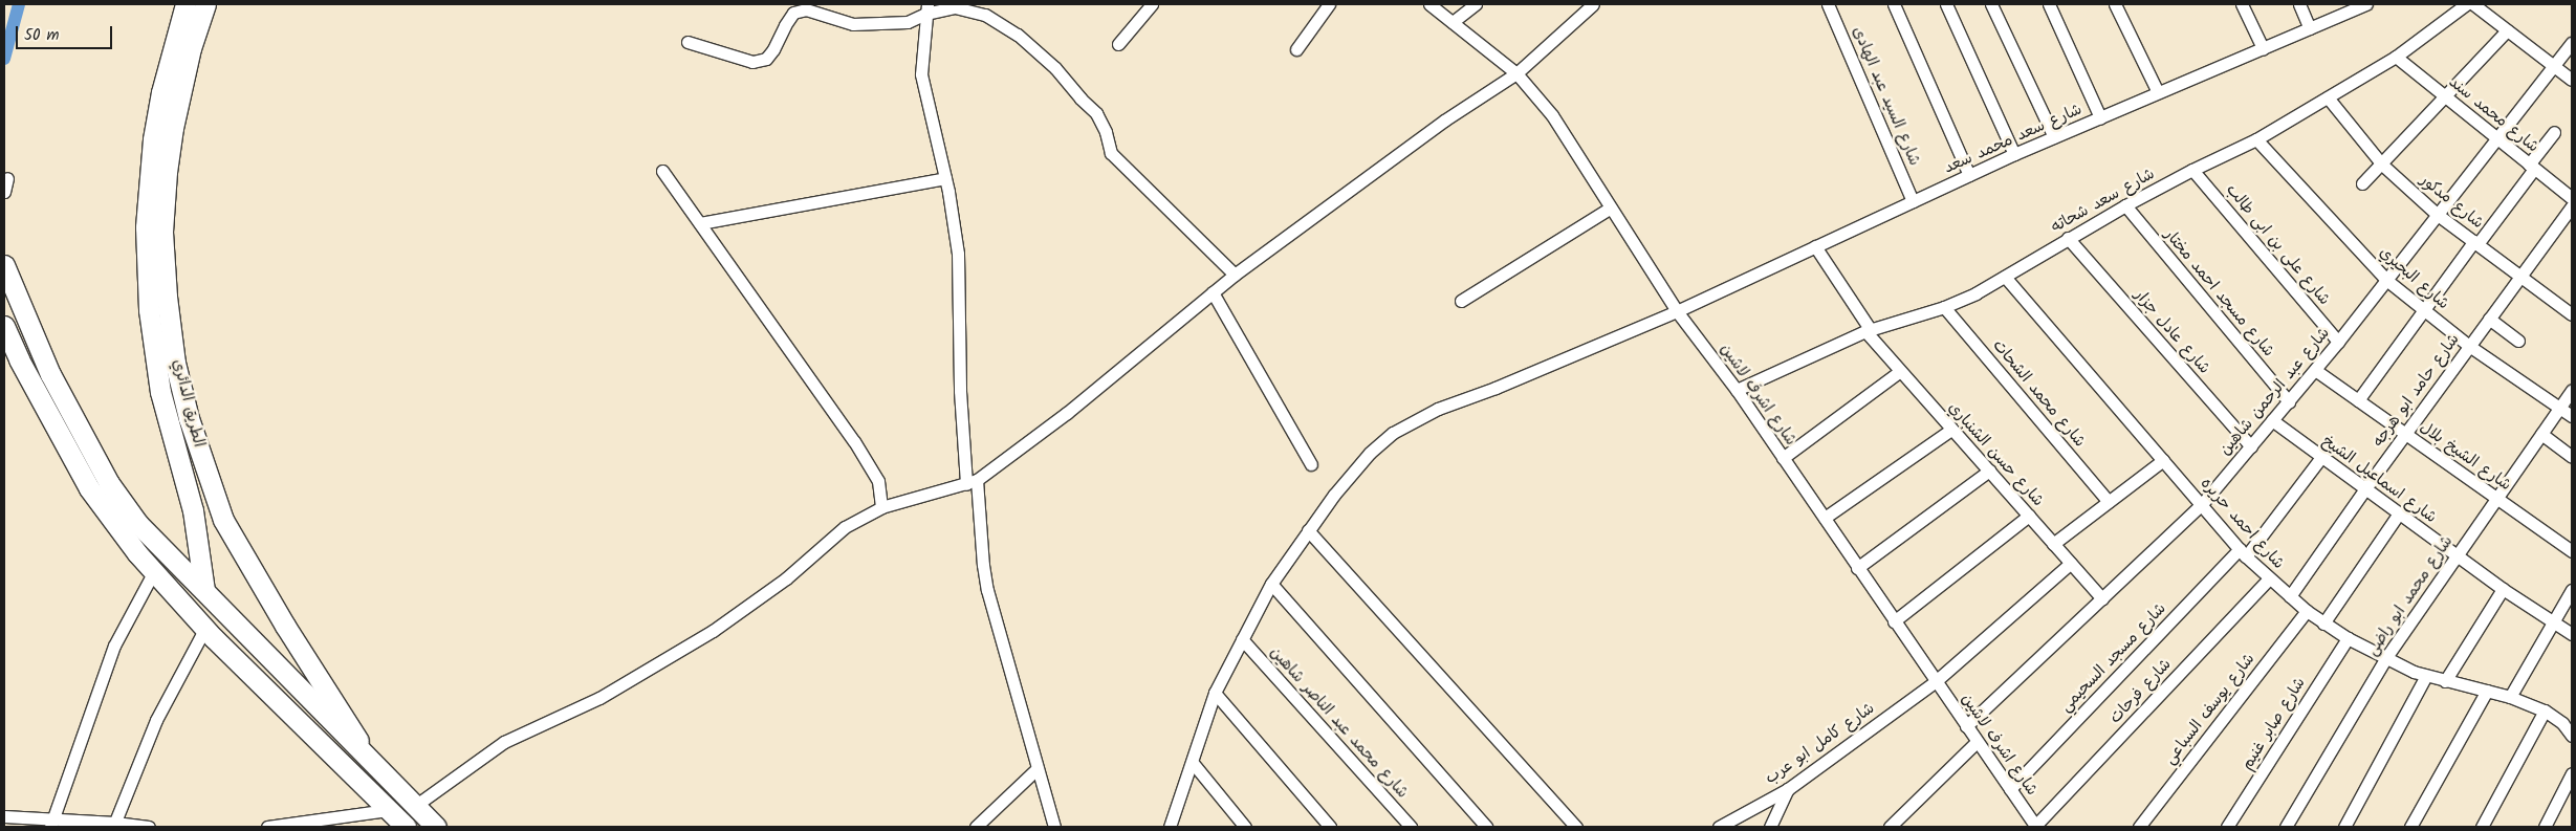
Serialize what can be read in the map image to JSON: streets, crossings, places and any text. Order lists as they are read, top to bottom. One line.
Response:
{"streets":{"main road":["الطريق الدائري"],"street":["شارع السيد عبد الهادى","شارع محمد سند","شارع سعد محمد سعد","شارع سعد شحاته","شارع مدكور","شارع على بن ابى طالب","شارع البحيري","شارع مسجد احمد مختار","شارع عادل جزار","شارع حامد ابو هرجه","شارع عبد الرحمن شاهين","شارع محمد الشحات","شارع اشرف لاشين","شارع حسن الشنباري","شارع الشيخ بلال","شارع اسماعيل الشيخ","شارع احمد حريره","شارع محمد ابو راضى","شارع مسجد السحيمي","شارع فرحات","شارع يوسف السباعي","شارع محمد عبد الناصر شاهين","شارع صابر غنيم","شارع كامل ابو عرب"]},"crossings":[["شارع السيد عبد الهادى","شارع سعد محمد سعد"],["شارع محمد سند","شارع سعد شحاته"],["شارع محمد سند","شارع عبد الرحمن شاهين"],["شارع سعد محمد سعد","شارع اشرف لاشين"],["شارع سعد محمد سعد","شارع حسن الشنباري"],["شارع سعد محمد سعد","شارع محمد عبد الناصر شاهين"],["شارع سعد شحاته","شارع مدكور"],["شارع سعد شحاته","شارع على بن ابى طالب"],["شارع سعد شحاته","شارع البحيري"],["شارع سعد شحاته","شارع مسجد احمد مختار"],["شارع سعد شحاته","شارع عادل جزار"],["شارع سعد شحاته","شارع محمد الشحات"],["شارع سعد شحاته","شارع اشرف لاشين"],["شارع سعد شحاته","شارع حسن الشنباري"],["شارع سعد شحاته","شارع احمد حريره"],["شارع مدكور","شارع حامد ابو هرجه"],["شارع مدكور","شارع عبد الرحمن شاهين"],["شارع على بن ابى طالب","شارع عبد الرحمن شاهين"],["شارع البحيري","شارع حامد ابو هرجه"],["شارع البحيري","شارع عبد الرحمن شاهين"],["شارع البحيري","شارع محمد ابو راضى"],["شارع مسجد احمد مختار","شارع عبد الرحمن شاهين"],["شارع عادل جزار","شارع عبد الرحمن شاهين"],["شارع حامد ابو هرجه","شارع الشيخ بلال"],["شارع حامد ابو هرجه","شارع اسماعيل الشيخ"],["شارع حامد ابو هرجه","شارع احمد حريره"],["شارع عبد الرحمن شاهين","شارع اشرف لاشين"],["شارع عبد الرحمن شاهين","شارع حسن الشنباري"],["شارع عبد الرحمن شاهين","شارع الشيخ بلال"],["شارع عبد الرحمن شاهين","شارع اسماعيل الشيخ"],["شارع عبد الرحمن شاهين","شارع احمد حريره"],["شارع اشرف لاشين","شارع مسجد السحيمي"],["شارع اشرف لاشين","شارع فرحات"],["شارع اشرف لاشين","شارع كامل ابو عرب"],["شارع حسن الشنباري","شارع كامل ابو عرب"],["شارع الشيخ بلال","شارع محمد ابو راضى"],["شارع اسماعيل الشيخ","شارع محمد ابو راضى"],["شارع اسماعيل الشيخ","شارع مسجد السحيمي"],["شارع احمد حريره","شارع محمد ابو راضى"],["شارع احمد حريره","شارع مسجد السحيمي"],["شارع احمد حريره","شارع فرحات"],["شارع احمد حريره","شارع يوسف السباعي"],["شارع احمد حريره","شارع صابر غنيم"]],"scale_bar":"50 m"}
